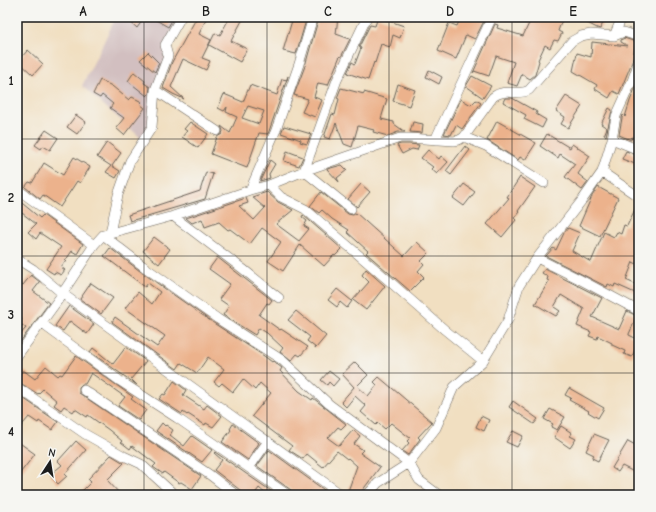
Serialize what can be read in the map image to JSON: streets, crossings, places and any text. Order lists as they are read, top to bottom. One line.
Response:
{"north":"top","grid":{"columns":["A","B","C","D","E"],"rows":["1","2","3","4"]}}
